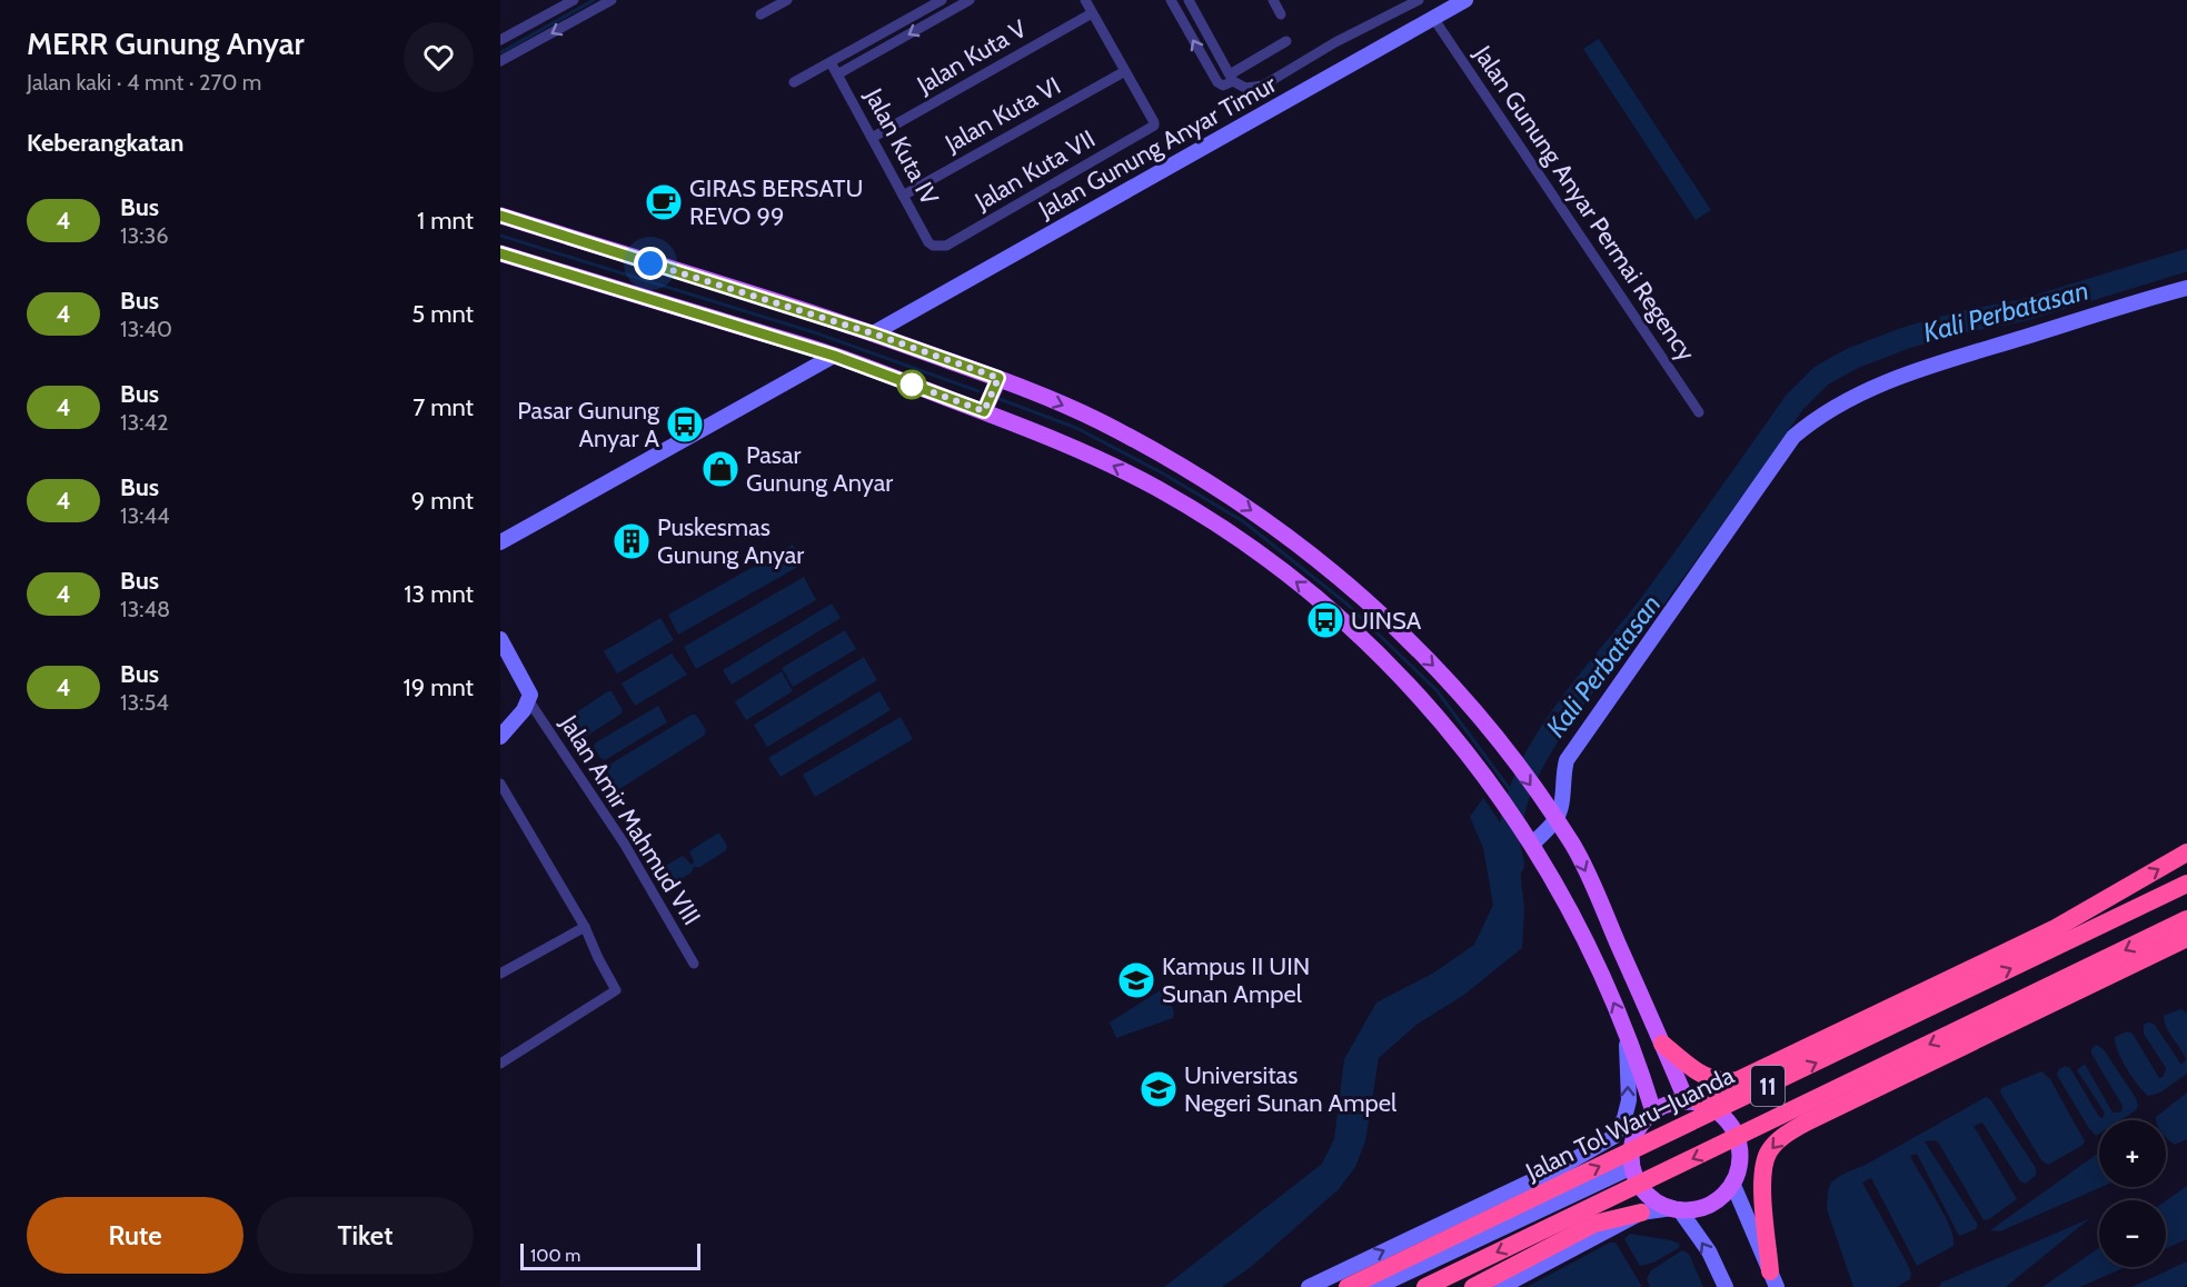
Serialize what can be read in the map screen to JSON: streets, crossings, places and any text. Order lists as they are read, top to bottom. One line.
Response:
{"streets":{"highway":["11","Jalan Tol Waru–Juanda"],"street":["Jalan Kuta V","Jalan Kuta VI","Jalan Kuta IV","Jalan Gunung Anyar Timur","Jalan Kuta VII","Jalan Gunung Anyar Permai Regency","Jalan Amir Mahmud VIII"]},"crossings":[["Jalan Kuta V","Jalan Kuta IV"],["Jalan Kuta VI","Jalan Kuta IV"],["Jalan Kuta VI","Jalan Kuta VII"],["Jalan Kuta IV","Jalan Kuta VII"],["Jalan Gunung Anyar Timur","Jalan Gunung Anyar Permai Regency"]],"water":["Kali Perbatasan"],"places":{"cafe":["GIRAS BERSATU REVO 99"],"bus stop":["Pasar Gunung Anyar A","UINSA"],"shop":["Pasar Gunung Anyar"],"building":["Puskesmas Gunung Anyar"],"school or university":["Kampus II UIN Sunan Ampel","Universitas Negeri Sunan Ampel"]},"lines":["bus line 4"],"scale_bar":"100 m","page":{"heading":[["MERR Gunung Anyar","Jalan kaki · 4 mnt · 270 m"],"Keberangkatan"],"list":[{"mark":"4","name":"Bus","note":"13:36","value":"1 mnt"},{"mark":"4","name":"Bus","note":"13:40","value":"5 mnt"},{"mark":"4","name":"Bus","note":"13:42","value":"7 mnt"},{"mark":"4","name":"Bus","note":"13:44","value":"9 mnt"},{"mark":"4","name":"Bus","note":"13:48","value":"13 mnt"},{"mark":"4","name":"Bus","note":"13:54","value":"19 mnt"}],"map_buttons":["+","−"],"buttons":["Rute","Tiket"],"scale":"100 m"}}
